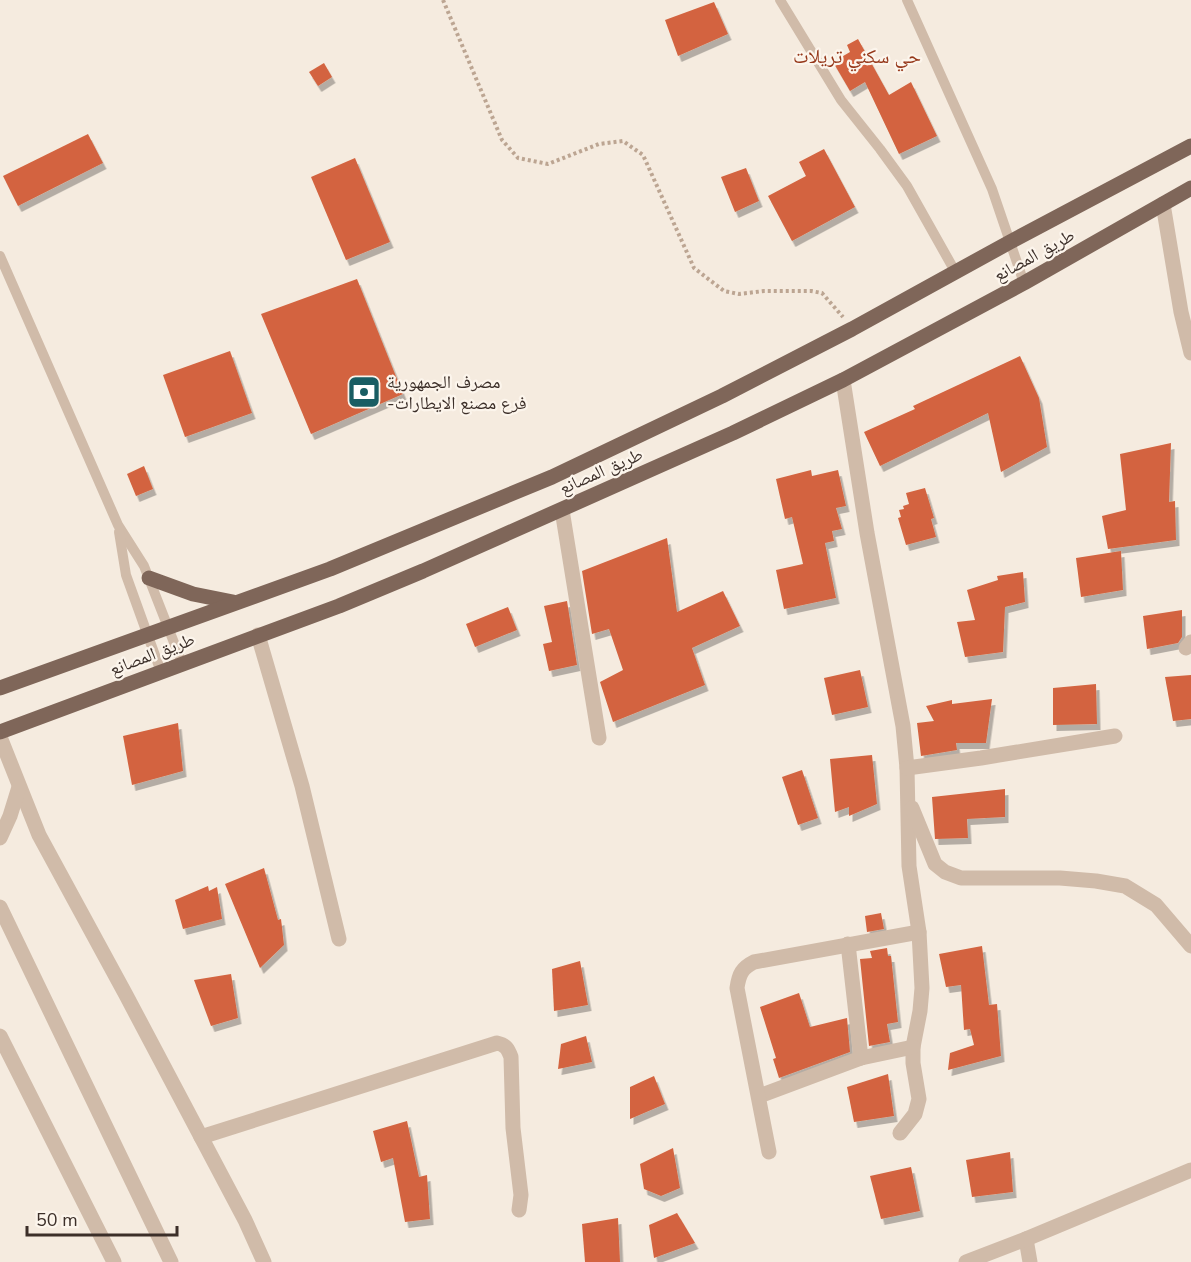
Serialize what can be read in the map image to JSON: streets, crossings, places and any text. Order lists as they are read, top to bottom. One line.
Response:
{"streets":{"main road":["طريق المصانع"]},"districts":["حي سكني تريلات"],"places":{"bank":["مصرف الجمهورية -فرع مصنع الايطارات"]},"scale_bar":"50 m"}
